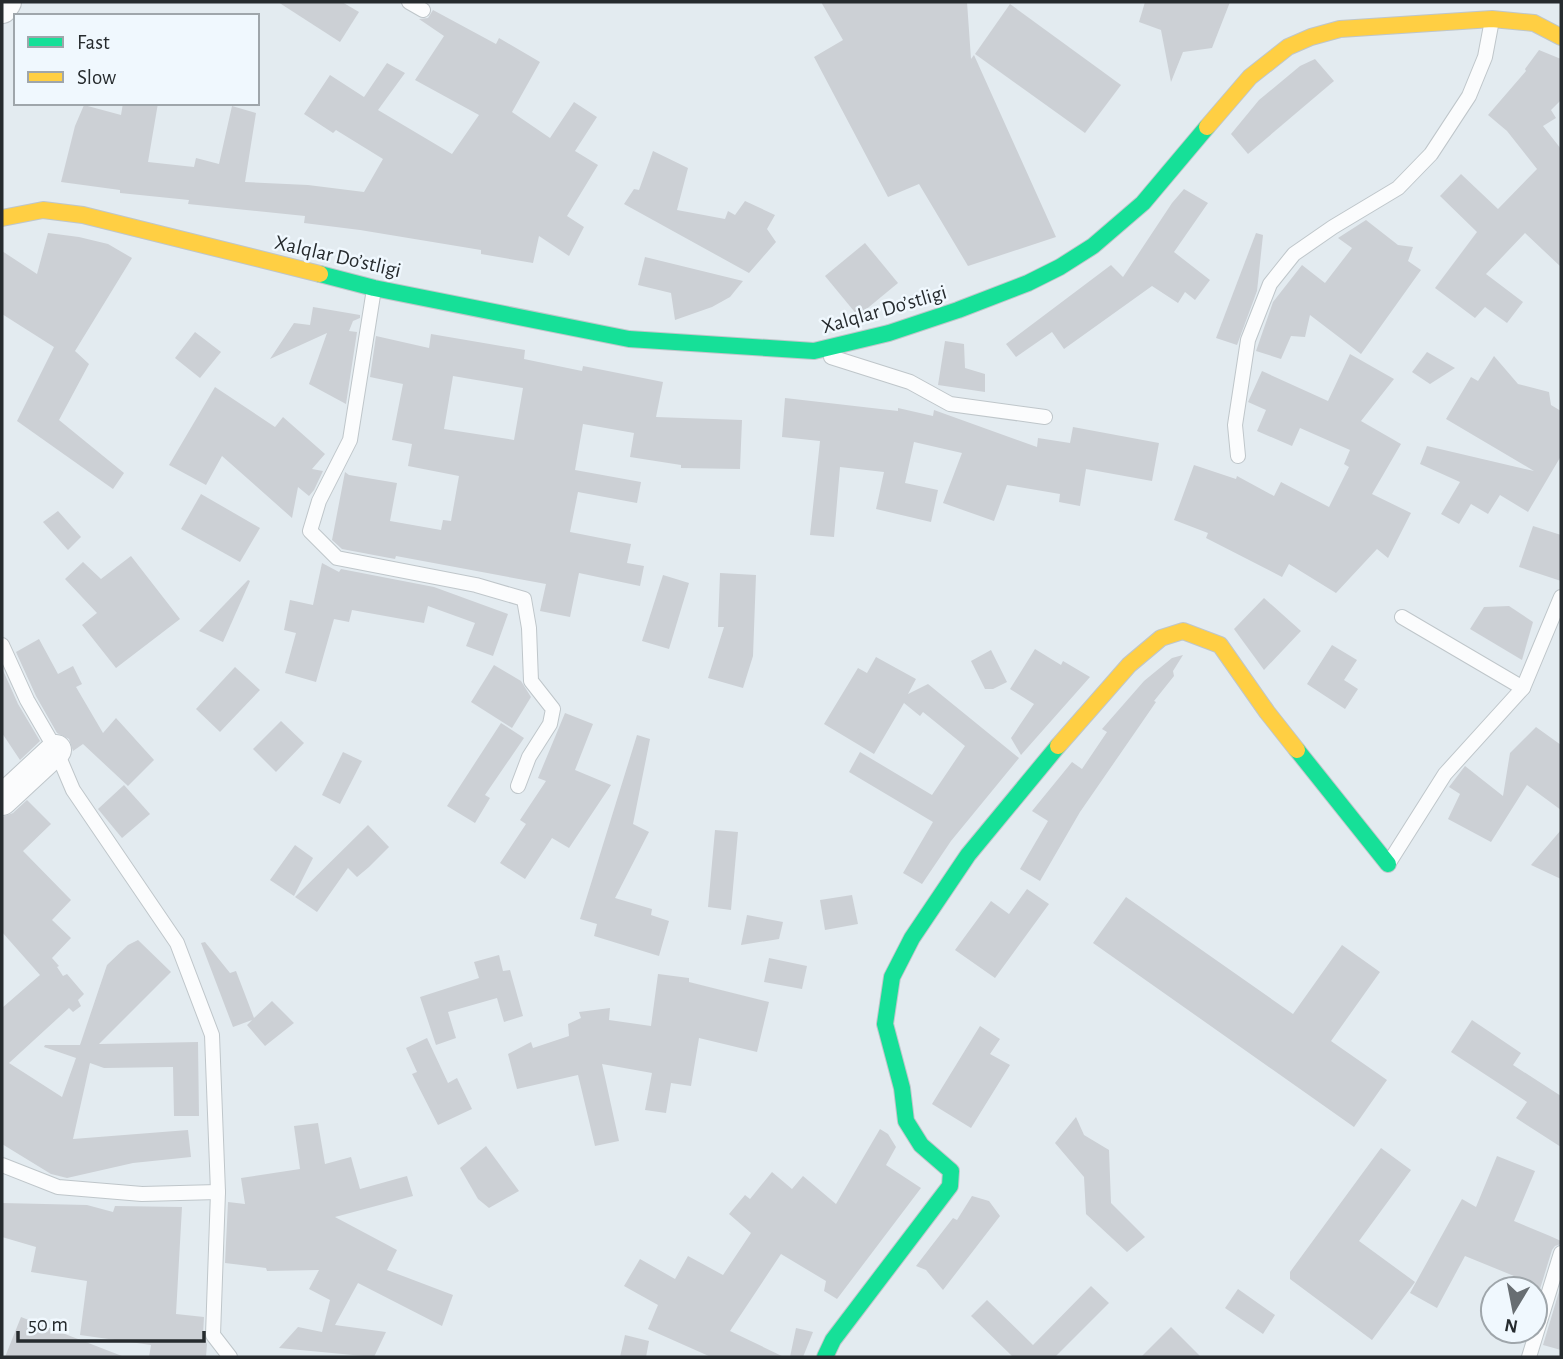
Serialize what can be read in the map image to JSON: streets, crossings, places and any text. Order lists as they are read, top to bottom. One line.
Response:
{"streets":{"main road":["Xalqlar Do’stligi"]},"legend":["Fast","Slow"],"scale_bar":"50 m","north":"bottom"}
